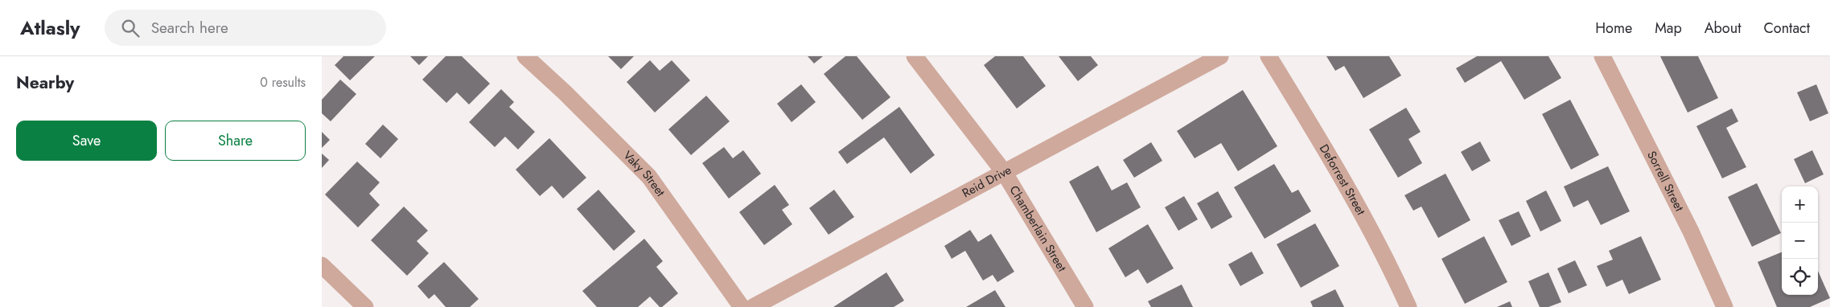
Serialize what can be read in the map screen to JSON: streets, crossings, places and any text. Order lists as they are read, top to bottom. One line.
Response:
{"streets":{"street":["Vaky Street","Deforrest Street","Sorrell Street","Reid Drive","Chamberlain Street"]},"crossings":[["Reid Drive","Chamberlain Street"]],"page":{"header":"Atlasly","search":"Search here","nav":["Home","Map","About","Contact"],"heading":["Nearby","0 results"],"buttons":["Save","Share"],"map_buttons":["+","−"]}}
